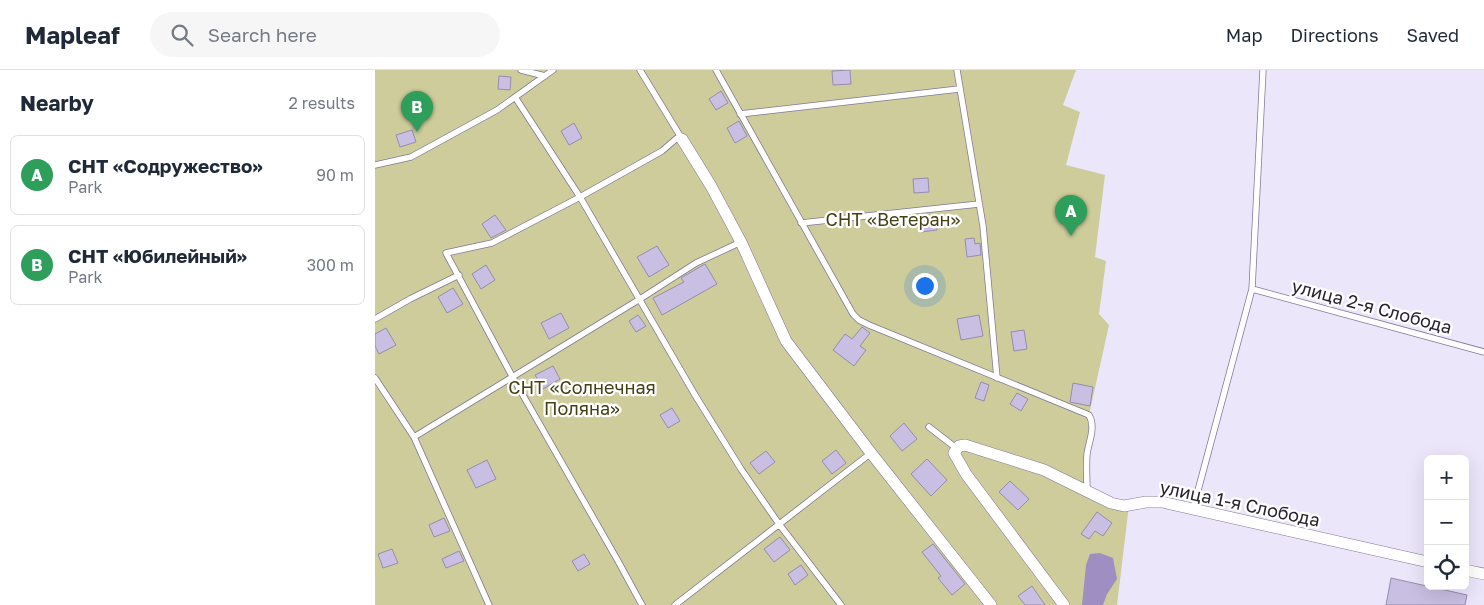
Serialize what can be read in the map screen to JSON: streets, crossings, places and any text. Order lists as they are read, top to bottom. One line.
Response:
{"streets":{"street":["улица 1-я Слобода"],"lane":["улица 2-я Слобода"]},"parks":["СНТ «Ветеран»","СНТ «Солнечная Поляна»"],"page":{"header":"Mapleaf","search":"Search here","nav":["Map","Directions","Saved"],"heading":["Nearby","2 results"],"pins":["B","A"],"list":[{"mark":"A","name":"СНТ «Содружество»","note":"Park","value":"90 m"},{"mark":"B","name":"СНТ «Юбилейный»","note":"Park","value":"300 m"}],"map_buttons":["+","−"]}}
